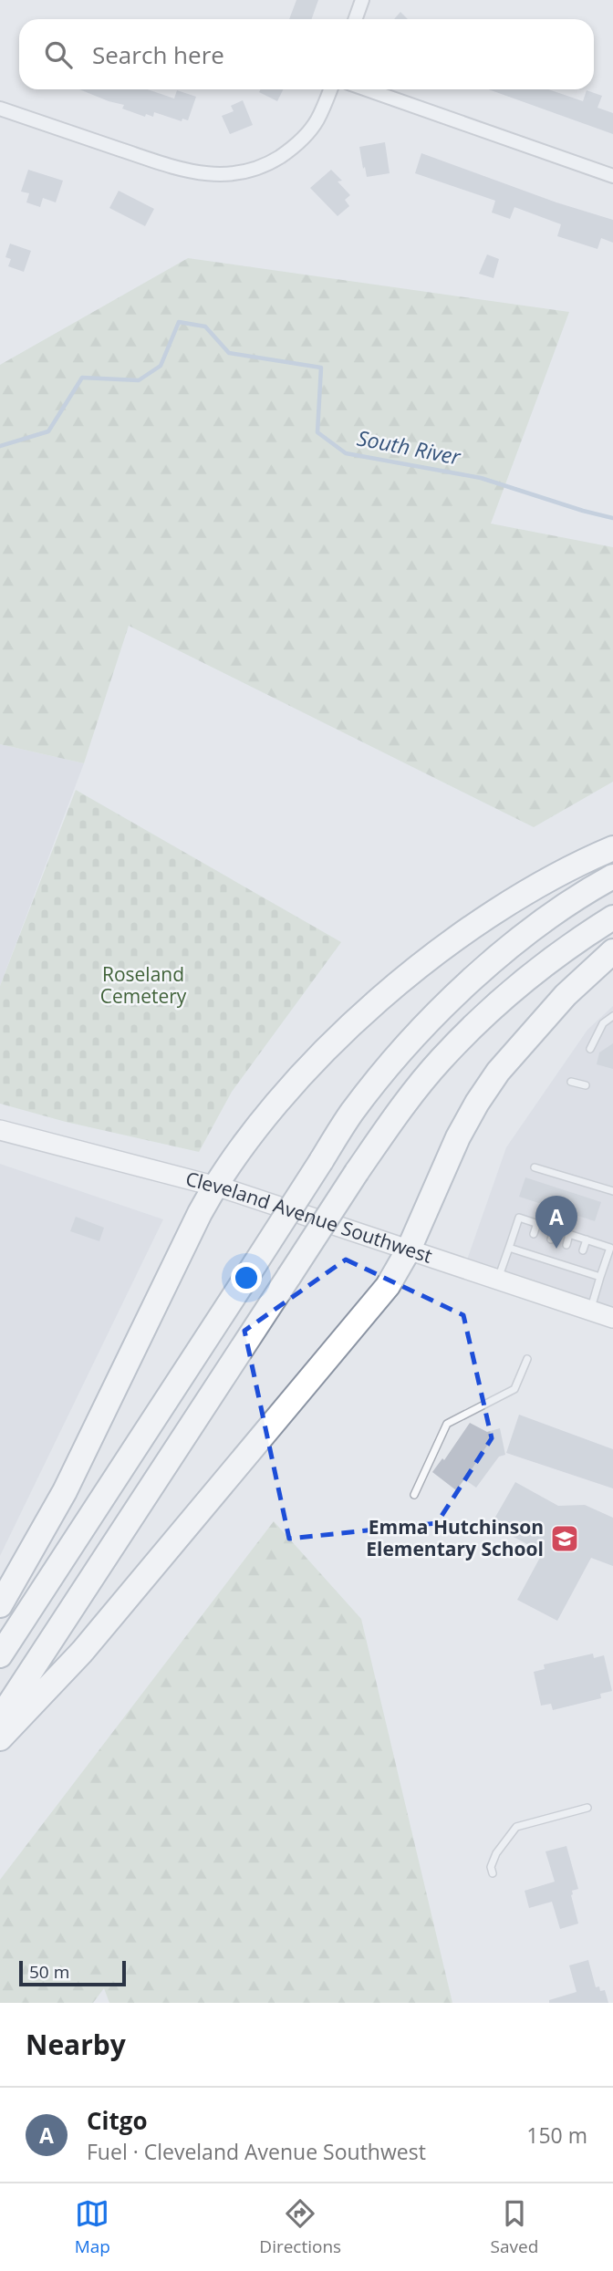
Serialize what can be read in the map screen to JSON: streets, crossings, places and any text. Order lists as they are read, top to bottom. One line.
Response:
{"streets":{"main road":["Cleveland Avenue Southwest"]},"water":["South River"],"parks":["Roseland Cemetery"],"places":{"school or university":["Emma Hutchinson Elementary School"]},"scale_bar":"50 m","page":{"search":"Search here","pins":"A","scale":"50 m","heading":"Nearby","list":[{"mark":"A","name":"Citgo","note":"Fuel · Cleveland Avenue Southwest","value":"150 m"}],"nav":["Map","Directions","Saved"]}}
